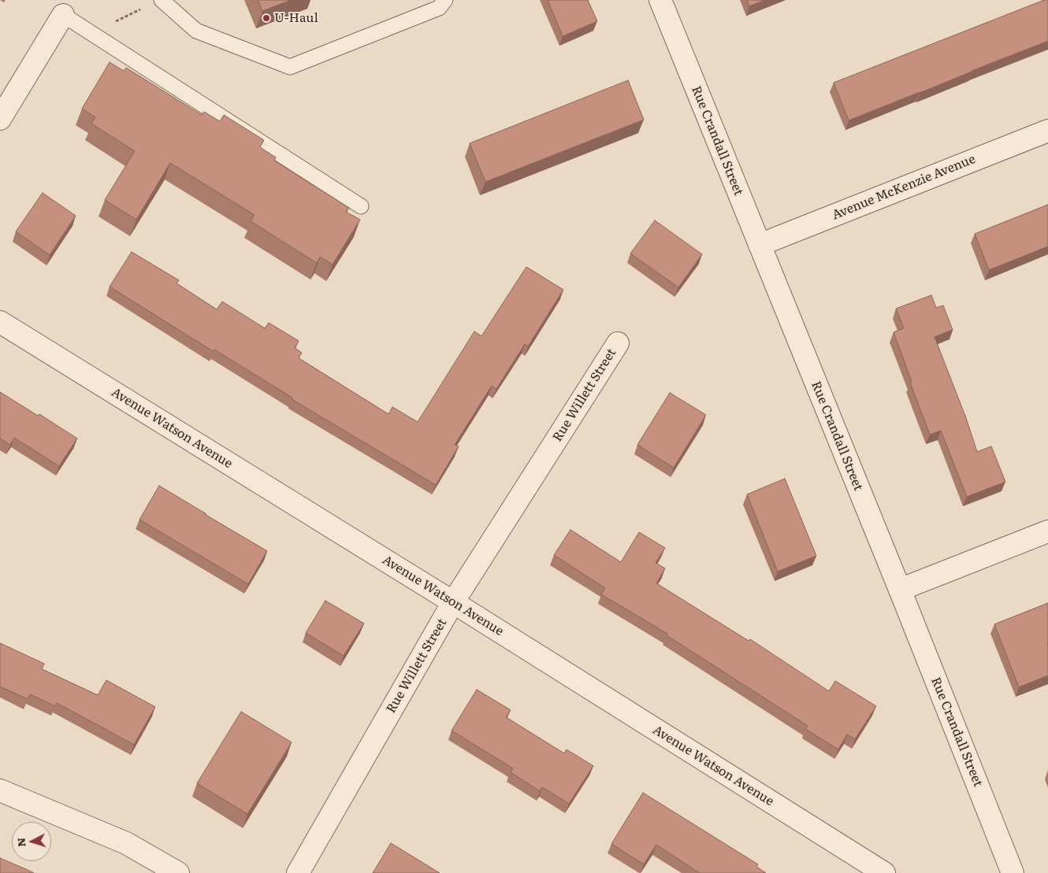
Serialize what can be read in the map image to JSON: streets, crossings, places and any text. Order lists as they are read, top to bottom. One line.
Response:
{"streets":{"street":["Rue Crandall Street","Avenue McKenzie Avenue","Rue Willett Street","Avenue Watson Avenue"]},"crossings":[["Rue Crandall Street","Avenue McKenzie Avenue"],["Rue Willett Street","Avenue Watson Avenue"]],"places":["U-Haul"],"north":"left"}
